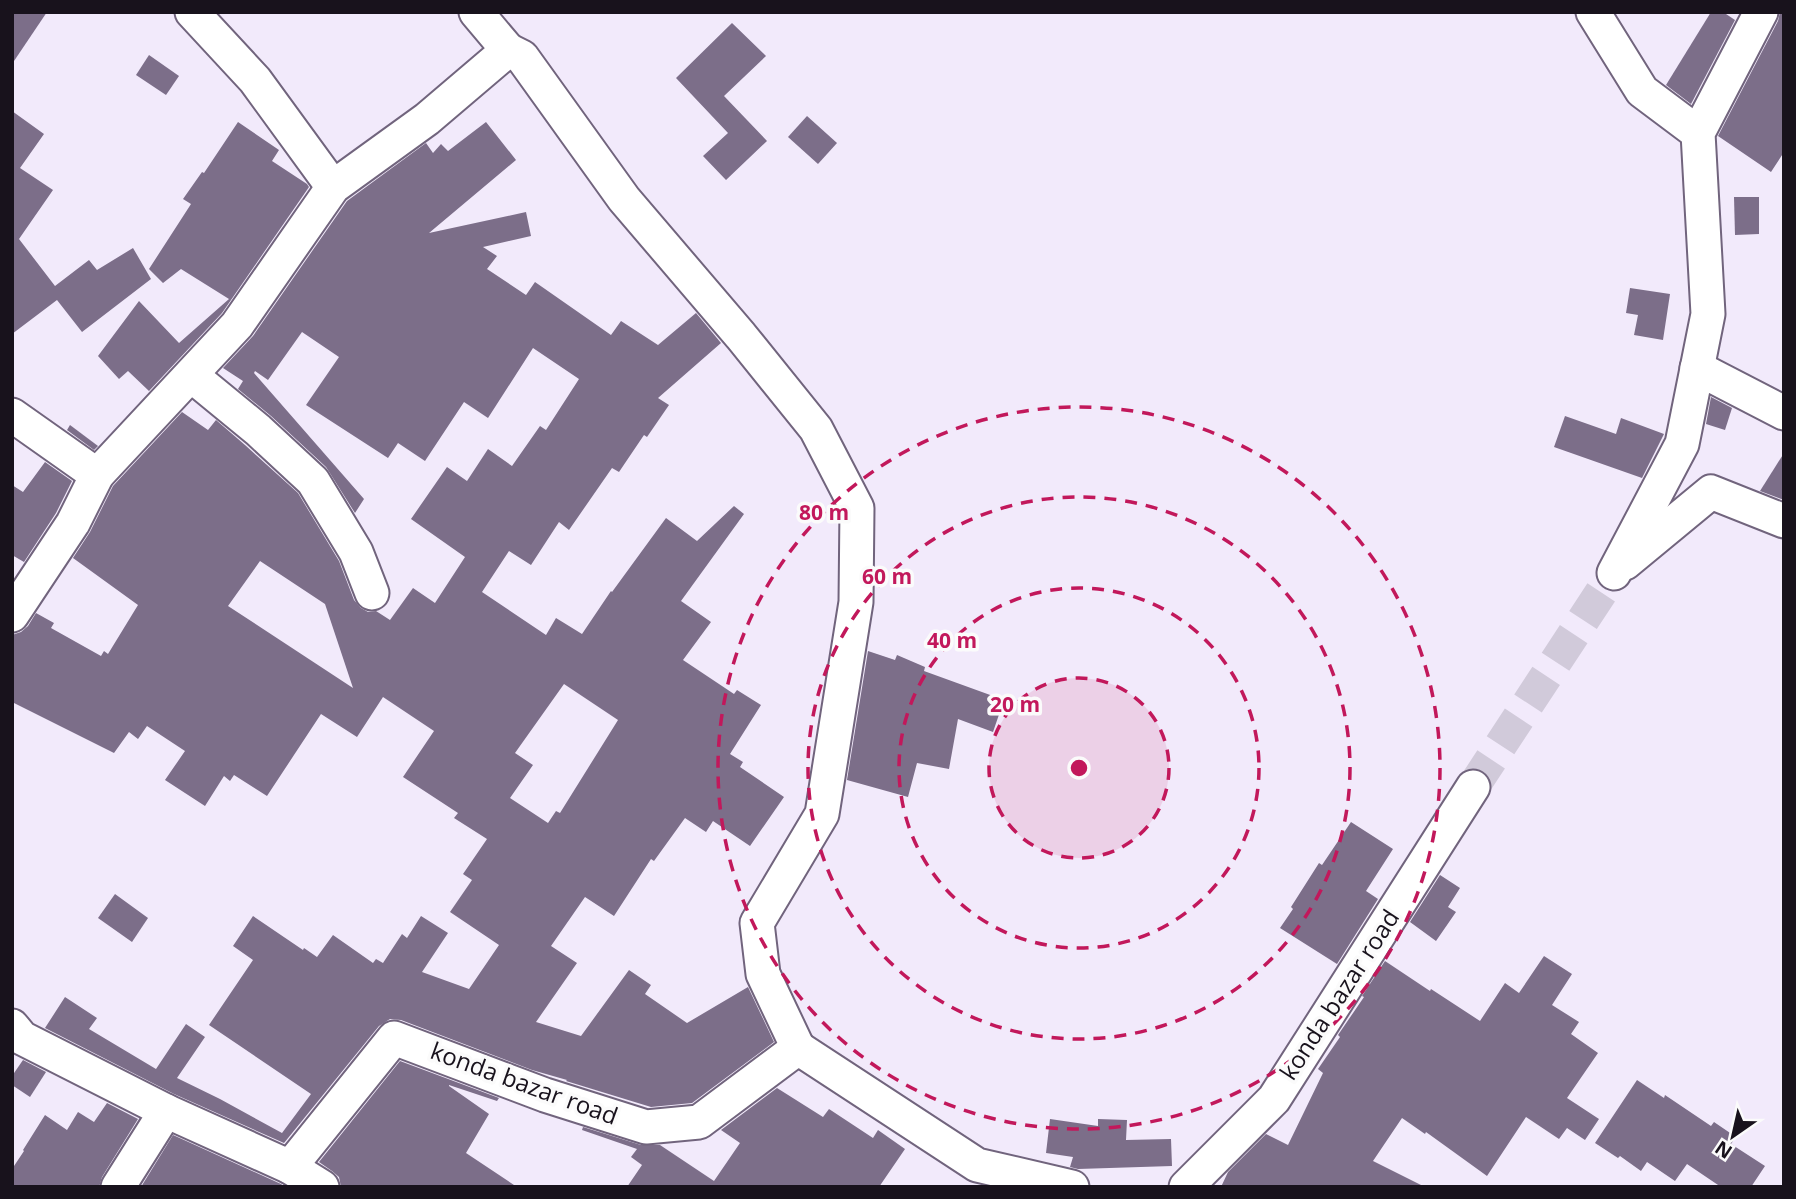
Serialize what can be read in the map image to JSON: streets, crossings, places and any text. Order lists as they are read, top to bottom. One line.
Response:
{"streets":{"street":["konda bazar road"]},"north":"bottom left","rings":["80 m","60 m","40 m","20 m"]}
